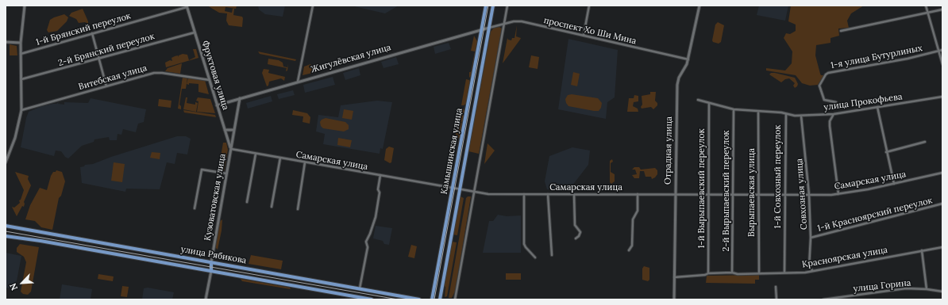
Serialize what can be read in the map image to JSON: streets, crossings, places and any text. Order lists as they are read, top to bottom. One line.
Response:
{"streets":{"main road":["Камышинская улица","Кузоватовская улица","улица Рябикова"],"street":["1-й Брянский переулок","проспект Хо Ши Мина","2-й Брянский переулок","1-я улица Бутурлиных","Жигулёвская улица","Фруктовая улица","Витебская улица","улица Прокофьева","Отрадная улица","Самарская улица","1-й Совхозный переулок","1-й Вырыпаевский переулок","2-й Вырыпаевский переулок","Вырыпаевская улица","Совхозная улица","1-й Красноярский переулок","Красноярская улица","улица Горина"]},"crossings":[["1-й Брянский переулок","Фруктовая улица"],["проспект Хо Ши Мина","Жигулёвская улица"],["проспект Хо Ши Мина","Отрадная улица"],["проспект Хо Ши Мина","Камышинская улица"],["2-й Брянский переулок","Фруктовая улица"],["Жигулёвская улица","Фруктовая улица"],["Жигулёвская улица","Камышинская улица"],["Жигулёвская улица","Кузоватовская улица"],["Фруктовая улица","Витебская улица"],["Фруктовая улица","Самарская улица"],["Фруктовая улица","Кузоватовская улица"],["улица Прокофьева","1-й Совхозный переулок"],["улица Прокофьева","Совхозная улица"],["Отрадная улица","Самарская улица"],["Отрадная улица","Красноярская улица"],["Камышинская улица","Самарская улица"],["Самарская улица","1-й Совхозный переулок"],["Самарская улица","1-й Вырыпаевский переулок"],["Самарская улица","2-й Вырыпаевский переулок"],["Самарская улица","Вырыпаевская улица"],["Самарская улица","Совхозная улица"],["Самарская улица","Кузоватовская улица"],["1-й Совхозный переулок","1-й Вырыпаевский переулок"],["1-й Совхозный переулок","2-й Вырыпаевский переулок"],["1-й Совхозный переулок","Вырыпаевская улица"],["1-й Совхозный переулок","Красноярская улица"],["1-й Вырыпаевский переулок","Красноярская улица"],["2-й Вырыпаевский переулок","Красноярская улица"],["Вырыпаевская улица","Красноярская улица"],["Совхозная улица","1-й Красноярский переулок"],["Кузоватовская улица","улица Рябикова"]],"north":"bottom left"}
